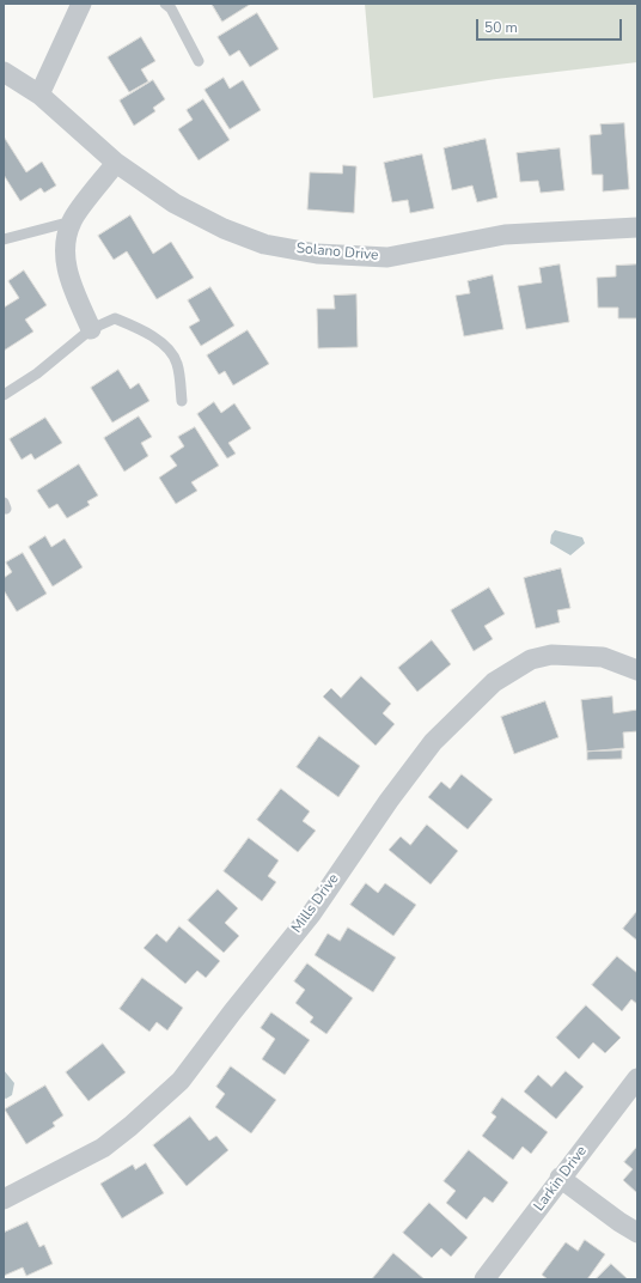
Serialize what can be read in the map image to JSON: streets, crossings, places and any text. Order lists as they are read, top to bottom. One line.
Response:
{"streets":{"street":["Solano Drive","Mills Drive","Larkin Drive"]},"scale_bar":"50 m"}
